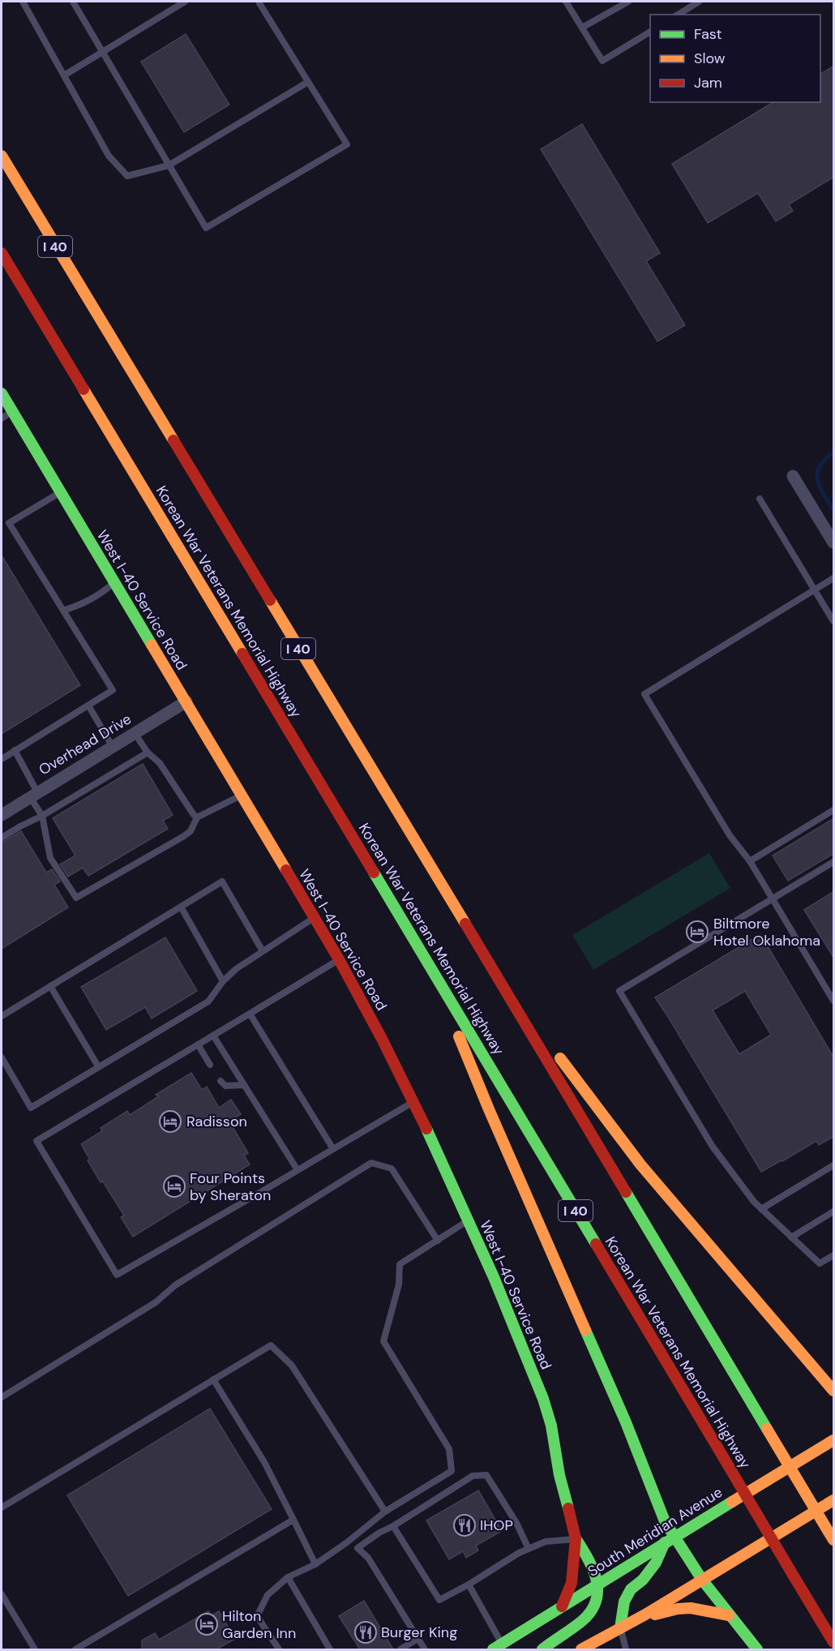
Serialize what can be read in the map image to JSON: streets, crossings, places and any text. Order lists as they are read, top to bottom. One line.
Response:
{"streets":{"main road":["I 40","West I-40 Service Road","Korean War Veterans Memorial Highway","South Meridian Avenue"],"street":["Overhead Drive"]},"crossings":[["West I-40 Service Road","Overhead Drive"],["West I-40 Service Road","South Meridian Avenue"]],"places":{"hotel":["Biltmore Hotel Oklahoma","Radisson","Four Points by Sheraton","Hilton Garden Inn"],"restaurant":["IHOP","Burger King"]},"legend":["Fast","Slow","Jam"]}
